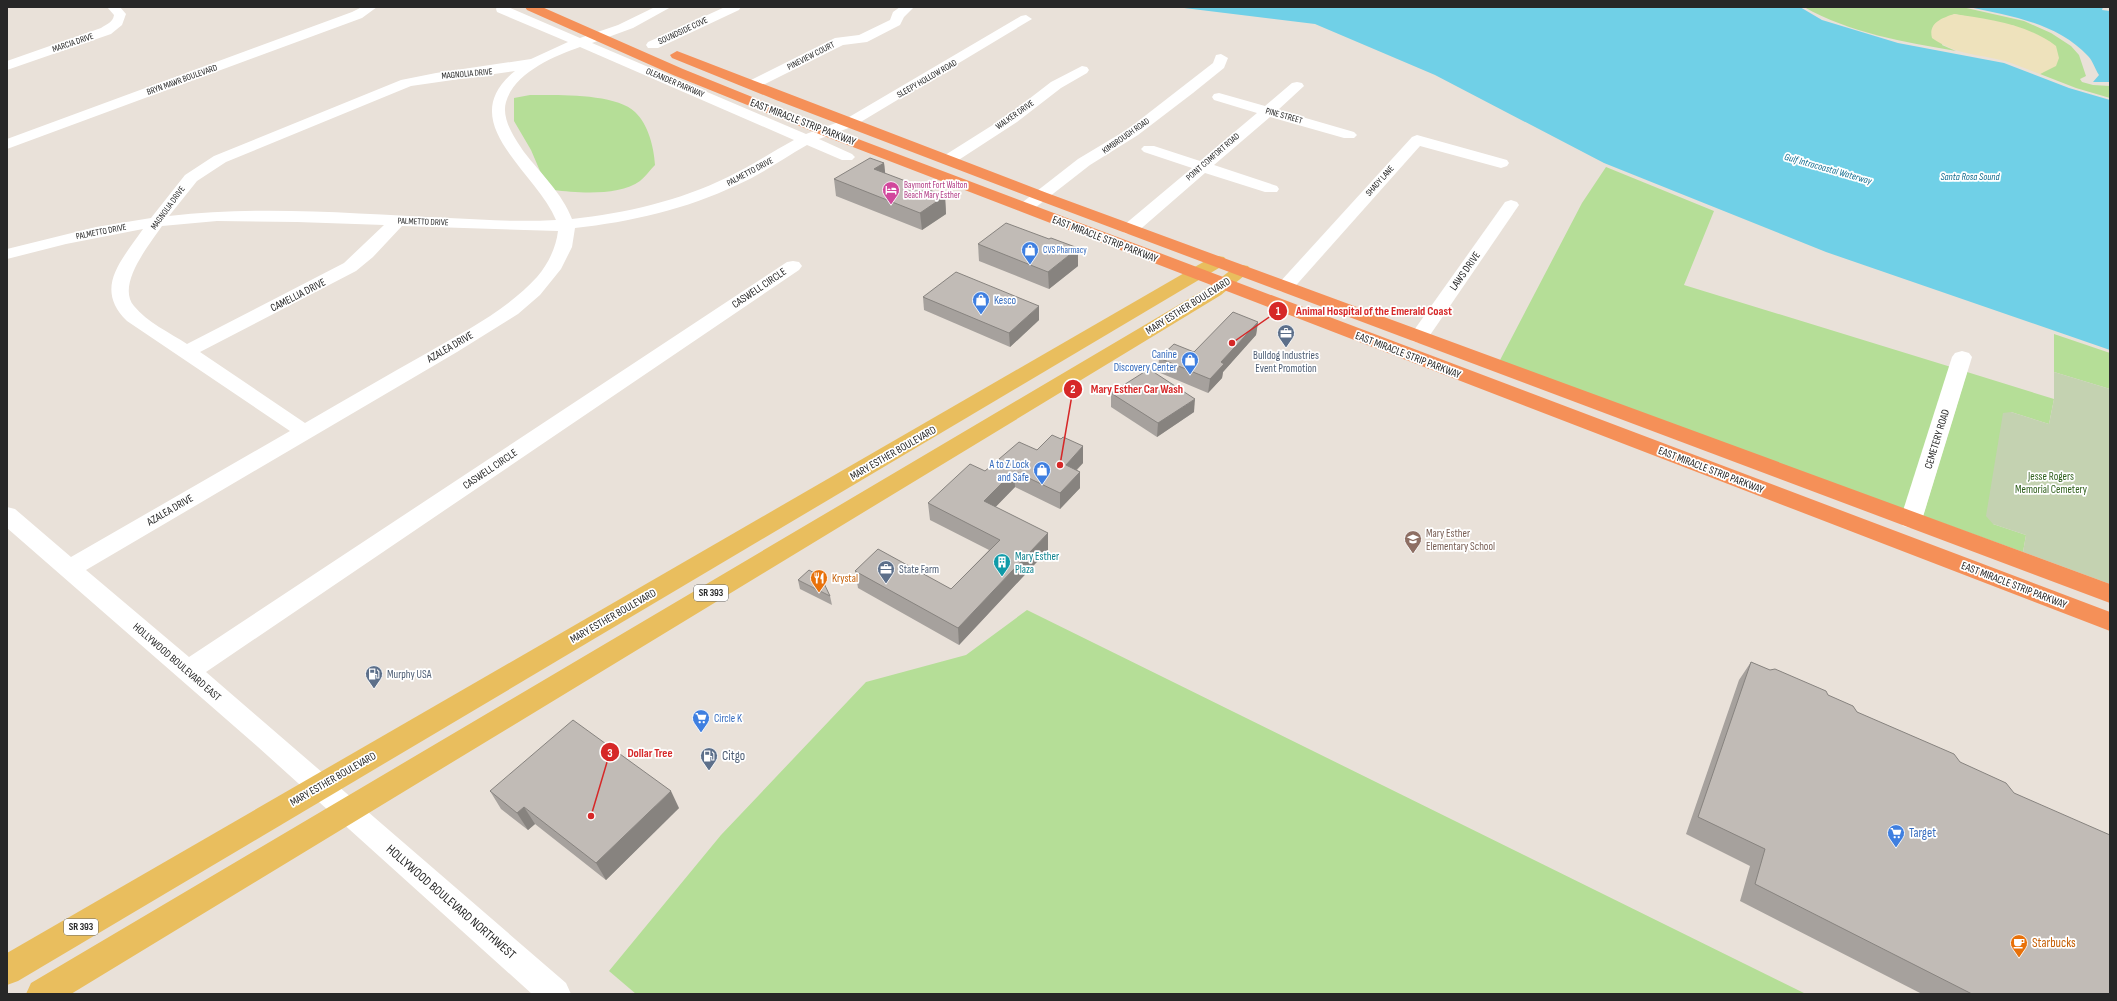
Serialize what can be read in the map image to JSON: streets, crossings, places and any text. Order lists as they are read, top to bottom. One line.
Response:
{"streets":{"highway":["EAST MIRACLE STRIP PARKWAY"],"main road":["MARY ESTHER BOULEVARD","SR 393"],"street":["SOUNDSIDE COVE","MARCIA DRIVE","PINEVIEW COURT","MAGNOLIA DRIVE","SLEEPY HOLLOW ROAD","BRYN MAWR BOULEVARD","OLEANDER PARKWAY","WALKER DRIVE","PINE STREET","KIMBROUGH ROAD","POINT COMFORT ROAD","PALMETTO DRIVE","SHADY LANE","LAWS DRIVE","CASWELL CIRCLE","CAMELLIA DRIVE","AZALEA DRIVE","CEMETERY ROAD","HOLLYWOOD BOULEVARD EAST","HOLLYWOOD BOULEVARD NORTHWEST"]},"crossings":[["SOUNDSIDE COVE","EAST MIRACLE STRIP PARKWAY"],["PINEVIEW COURT","EAST MIRACLE STRIP PARKWAY"],["MAGNOLIA DRIVE","PALMETTO DRIVE"],["MAGNOLIA DRIVE","CAMELLIA DRIVE"],["MAGNOLIA DRIVE","AZALEA DRIVE"],["SLEEPY HOLLOW ROAD","EAST MIRACLE STRIP PARKWAY"],["SLEEPY HOLLOW ROAD","PALMETTO DRIVE"],["OLEANDER PARKWAY","PALMETTO DRIVE"],["WALKER DRIVE","EAST MIRACLE STRIP PARKWAY"],["PINE STREET","POINT COMFORT ROAD"],["EAST MIRACLE STRIP PARKWAY","KIMBROUGH ROAD"],["EAST MIRACLE STRIP PARKWAY","POINT COMFORT ROAD"],["EAST MIRACLE STRIP PARKWAY","PALMETTO DRIVE"],["EAST MIRACLE STRIP PARKWAY","SHADY LANE"],["EAST MIRACLE STRIP PARKWAY","LAWS DRIVE"],["EAST MIRACLE STRIP PARKWAY","MARY ESTHER BOULEVARD"],["EAST MIRACLE STRIP PARKWAY","CEMETERY ROAD"],["PALMETTO DRIVE","CAMELLIA DRIVE"],["PALMETTO DRIVE","AZALEA DRIVE"],["CASWELL CIRCLE","HOLLYWOOD BOULEVARD EAST"],["MARY ESTHER BOULEVARD","HOLLYWOOD BOULEVARD EAST"],["MARY ESTHER BOULEVARD","HOLLYWOOD BOULEVARD NORTHWEST"],["AZALEA DRIVE","HOLLYWOOD BOULEVARD EAST"],["HOLLYWOOD BOULEVARD EAST","HOLLYWOOD BOULEVARD NORTHWEST"]],"water":["Gulf Intracoastal Waterway","Santa Rosa Sound"],"parks":["Jesse Rogers Memorial Cemetery"],"places":{"hotel":["Baymont Fort Walton Beach Mary Esther"],"shop":["CVS Pharmacy","Kesco","Canine Discovery Center","A to Z Lock and Safe"],"other":["Animal Hospital of the Emerald Coast","Mary Esther Car Wash","Dollar Tree"],"office":["Bulldog Industries Event Promotion","State Farm"],"school or university":["Mary Esther Elementary School"],"building":["Mary Esther Plaza"],"restaurant":["Krystal"],"fuel station":["Murphy USA","Citgo"],"supermarket":["Circle K","Target"],"cafe":["Starbucks"]}}
